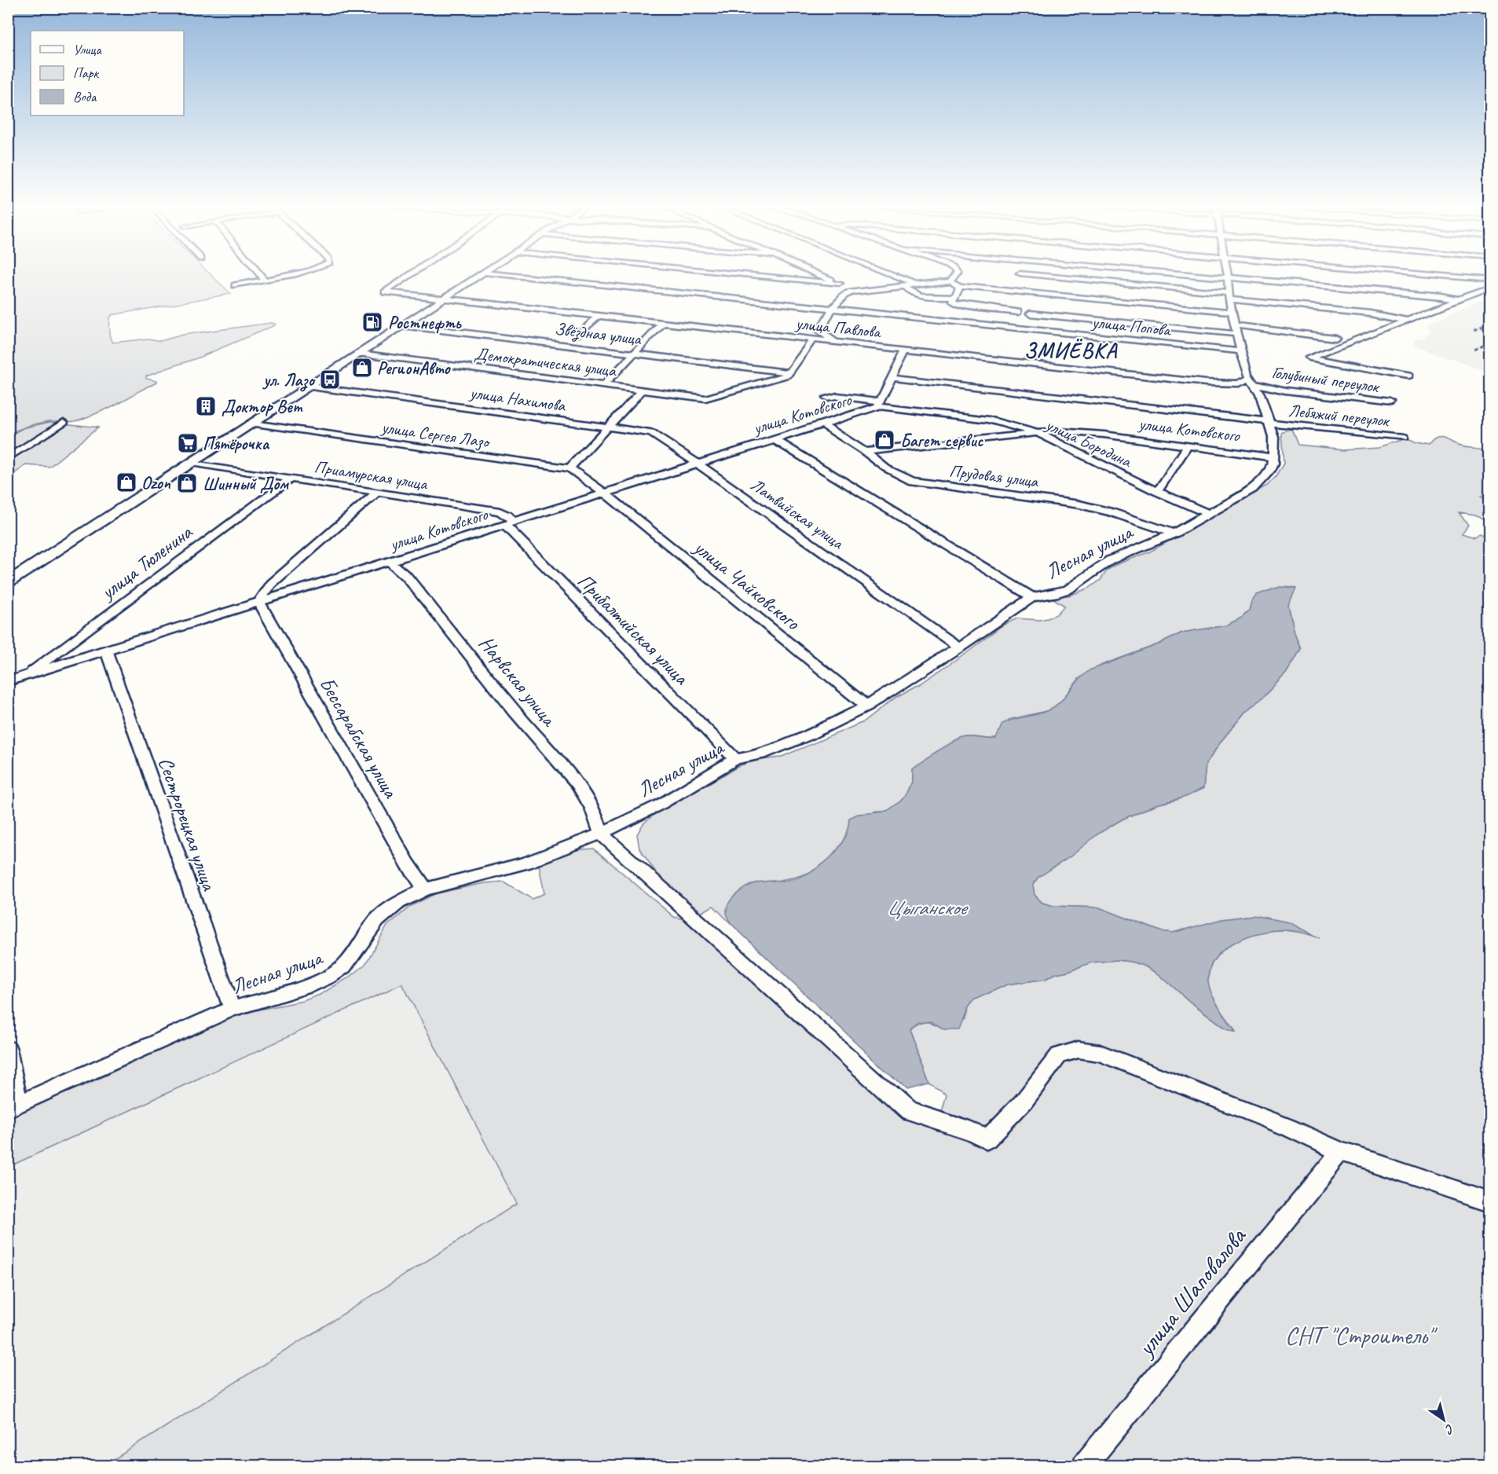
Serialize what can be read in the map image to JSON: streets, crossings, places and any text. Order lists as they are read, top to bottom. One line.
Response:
{"streets":{"street":["улица Попова","улица Павлова","Звёздная улица","Демократическая улица","Голубиный переулок","улица Нахимова","улица Котовского","Лебяжий переулок","улица Сергея Лазо","улица Бородина","Приамурская улица","Прудовая улица","Латвийская улица","Лесная улица","улица Тюленина","улица Чайковского","Прибалтийская улица","Нарвская улица","Бессарабская улица","Сестрорецкая улица","улица Шаповалова"]},"crossings":[["улица Попова","Лесная улица"],["улица Павлова","Голубиный переулок"],["улица Павлова","улица Котовского"],["улица Павлова","Лесная улица"],["Звёздная улица","Демократическая улица"],["Голубиный переулок","Лесная улица"],["улица Нахимова","Латвийская улица"],["улица Котовского","Лебяжий переулок"],["улица Котовского","улица Сергея Лазо"],["улица Котовского","улица Бородина"],["улица Котовского","Приамурская улица"],["улица Котовского","Прудовая улица"],["улица Котовского","Латвийская улица"],["улица Котовского","Лесная улица"],["улица Котовского","улица Тюленина"],["улица Котовского","улица Чайковского"],["улица Котовского","Прибалтийская улица"],["улица Котовского","Нарвская улица"],["улица Котовского","Бессарабская улица"],["улица Котовского","Сестрорецкая улица"],["Лебяжий переулок","Лесная улица"],["улица Сергея Лазо","улица Чайковского"],["улица Бородина","Прудовая улица"],["улица Бородина","Лесная улица"],["Приамурская улица","улица Тюленина"],["Приамурская улица","Прибалтийская улица"],["Прудовая улица","Лесная улица"],["Латвийская улица","Лесная улица"],["Лесная улица","улица Чайковского"],["Лесная улица","Прибалтийская улица"],["Лесная улица","Нарвская улица"],["Лесная улица","Бессарабская улица"],["Лесная улица","Сестрорецкая улица"]],"districts":["ЗМИЁВКА"],"water":["Цыганское"],"parks":["СНТ \"Строитель\""],"places":{"fuel station":["Ростнефть"],"shop":["РегионАвто","Багет сервис","Ozon","Шинный Дом"],"bus stop":["ул. Лазо"],"building":["Доктор Вет"],"supermarket":["Пятёрочка"]},"legend":["Улица","Парк","Вода"],"north":"bottom right"}
